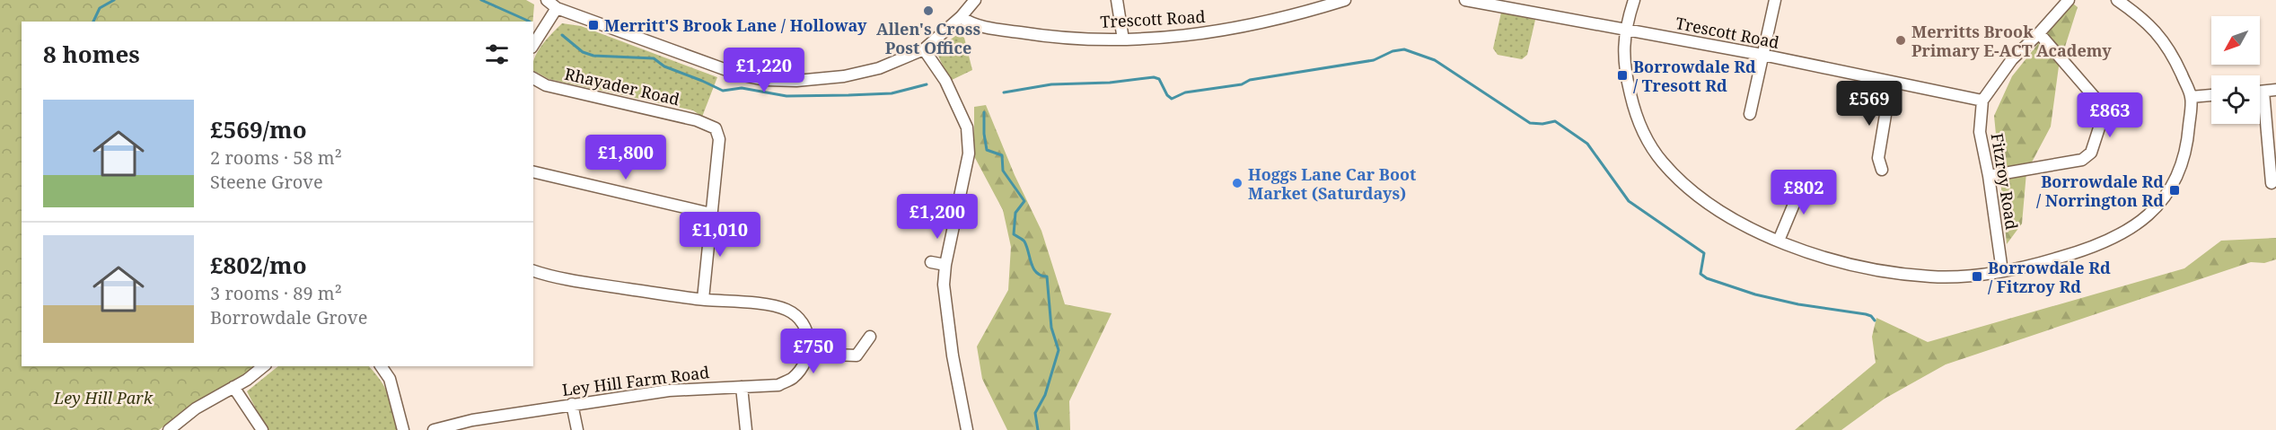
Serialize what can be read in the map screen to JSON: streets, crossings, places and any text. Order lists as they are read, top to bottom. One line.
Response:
{"streets":{"street":["Trescott Road","Rhayader Road","Fitzroy Road","Ley Hill Farm Road"]},"crossings":[["Trescott Road","Fitzroy Road"]],"parks":["Ley Hill Park"],"places":{"other":["Allen's Cross Post Office","Merritts Brook Primary E-ACT Academy","Hoggs Lane Car Boot Market (Saturdays)"],"transit":["Merritt'S Brook Lane / Holloway","Borrowdale Rd / Tresott Rd","Borrowdale Rd / Norrington Rd","Borrowdale Rd / Fitzroy Rd"]},"north":"bottom left","page":{"heading":"8 homes","price":["£1,220","£569","£863","£1,800","£802","£1,200","£1,010","£750"],"list":[{"name":"£569/mo","note":"2 rooms · 58 m² · Steene Grove"},{"name":"£802/mo","note":"3 rooms · 89 m² · Borrowdale Grove"}]}}
